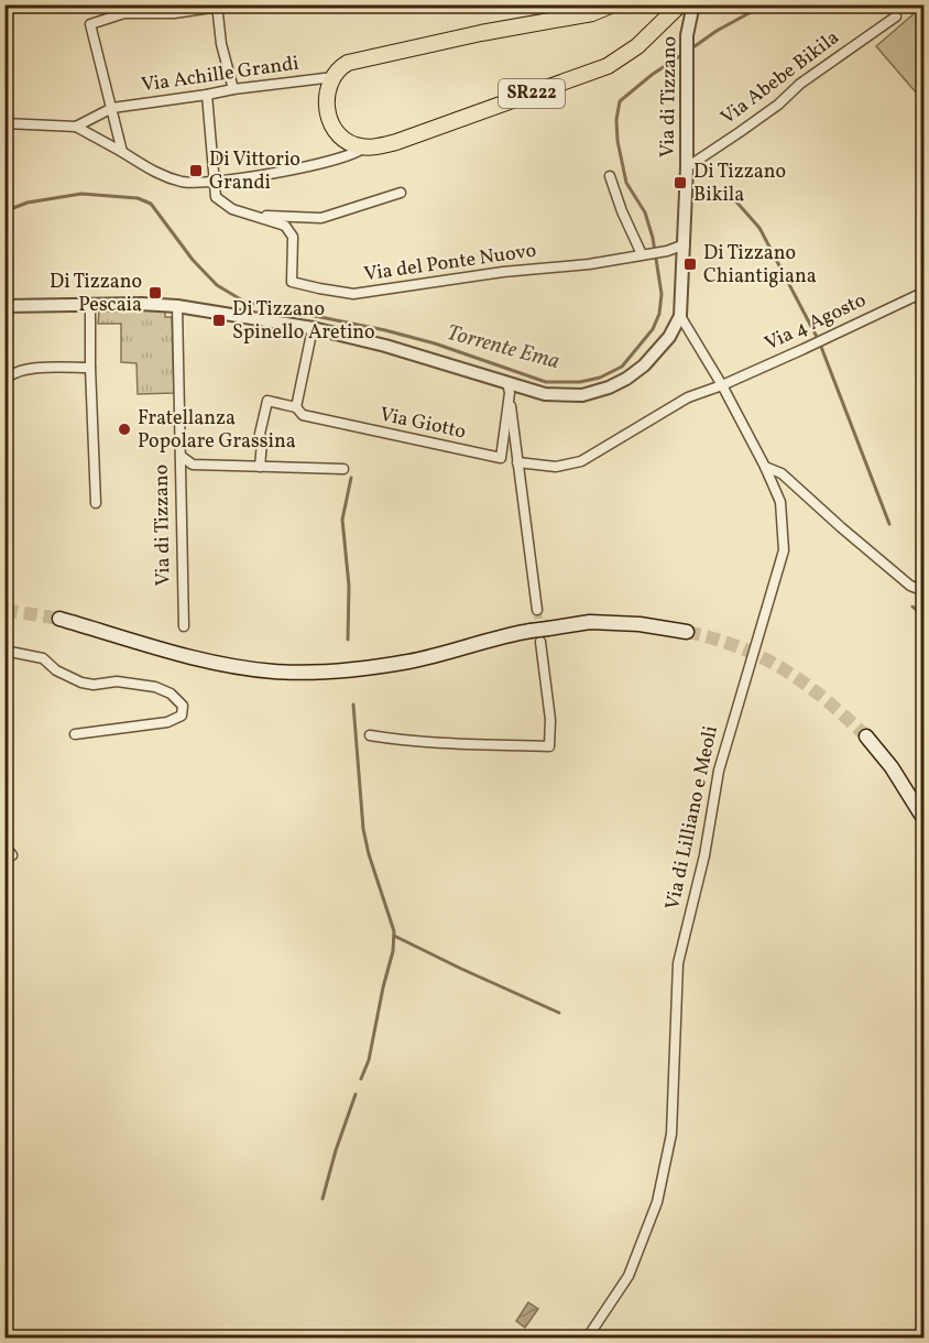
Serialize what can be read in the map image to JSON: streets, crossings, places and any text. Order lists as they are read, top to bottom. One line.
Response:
{"streets":{"main road":["SR222"],"street":["Via Achille Grandi","Via Abebe Bikila","Via di Tizzano","Via del Ponte Nuovo","Via 4 Agosto","Via Giotto","Via di Lilliano e Meoli"]},"crossings":[["Via Abebe Bikila","Via di Tizzano"],["Via di Tizzano","Via del Ponte Nuovo"],["Via di Tizzano","Via Giotto"],["Via di Tizzano","Via di Lilliano e Meoli"],["Via 4 Agosto","Via di Lilliano e Meoli"]],"water":["Torrente Ema"],"places":{"transit":["Di Vittorio Grandi","Di Tizzano Bikila","Di Tizzano Chiantigiana","Di Tizzano Pescaia","Di Tizzano Spinello Aretino"],"other":["Fratellanza Popolare Grassina"]}}
